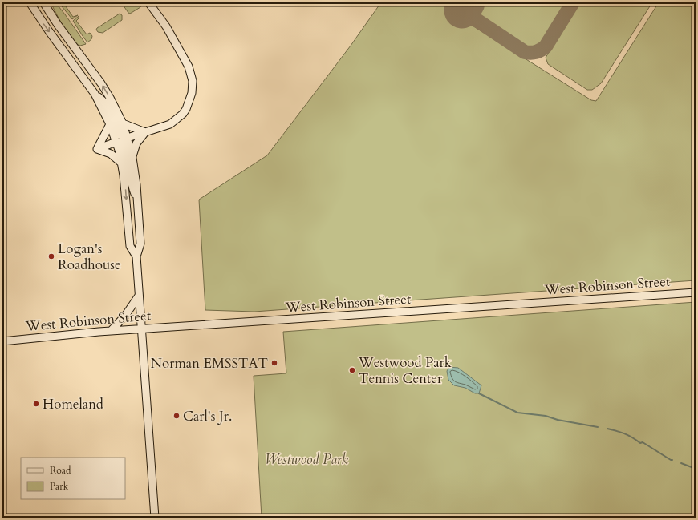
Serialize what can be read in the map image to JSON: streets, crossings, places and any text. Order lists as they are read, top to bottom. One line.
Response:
{"streets":{"main road":["West Robinson Street"]},"parks":["Westwood Park"],"places":["Logan's Roadhouse","Norman EMSSTAT","Westwood Park Tennis Center","Homeland","Carl's Jr."],"legend":["Road","Park"]}
